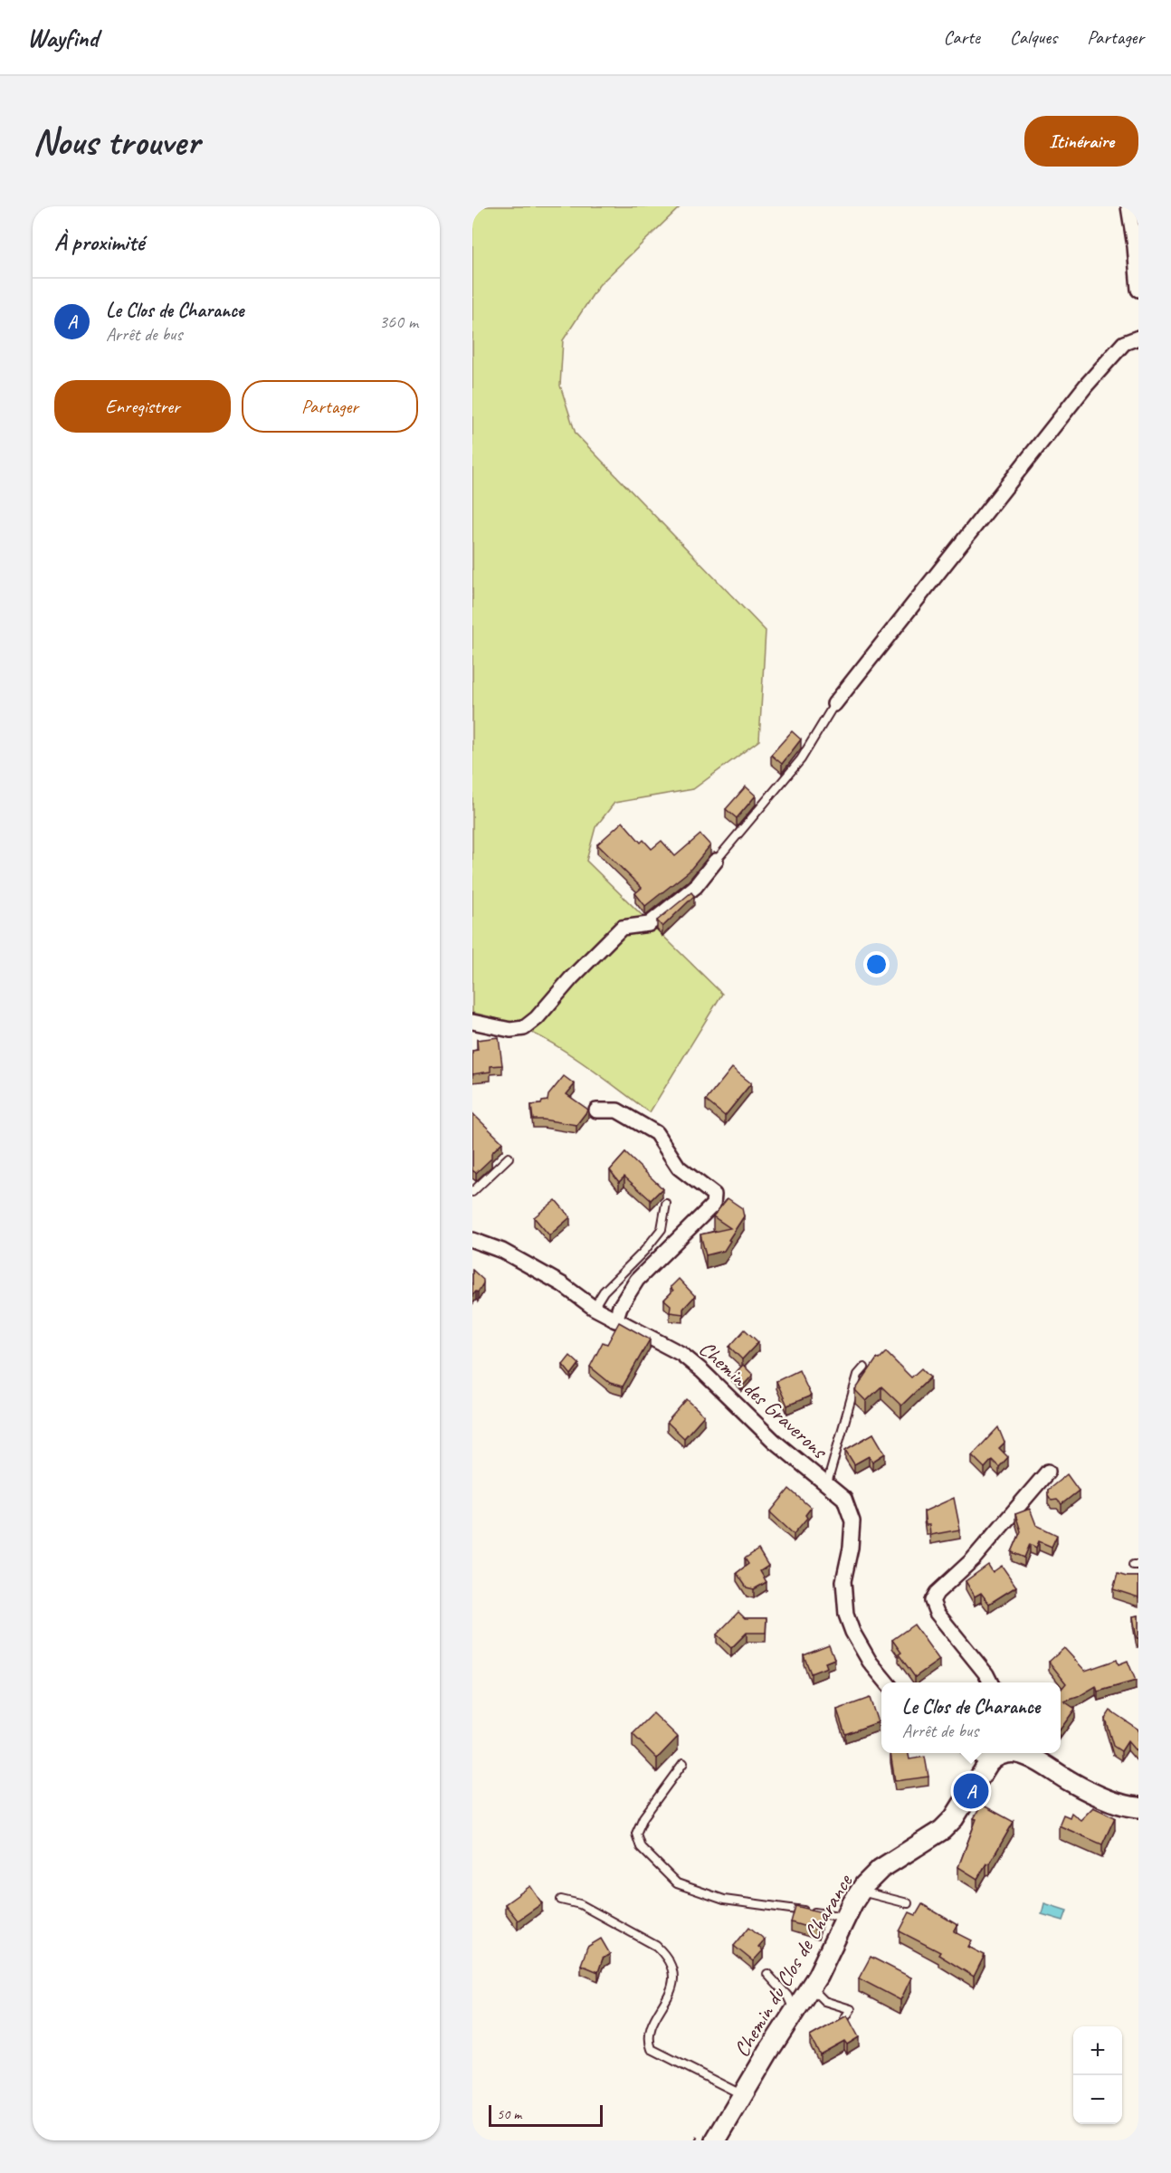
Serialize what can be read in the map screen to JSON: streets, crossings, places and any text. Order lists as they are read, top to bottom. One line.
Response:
{"streets":{"street":["Chemin des Graverons","Chemin du Clos de Charance"]},"scale_bar":"50 m","page":{"header":"Wayfind","nav":["Carte","Calques","Partager"],"buttons":["Itinéraire",["Enregistrer","Partager"]],"title":"Nous trouver","heading":"À proximité","list":[{"mark":"A","name":"Le Clos de Charance","note":"Arrêt de bus","value":"360 m"}],"popup":["Le Clos de Charance","Arrêt de bus"],"pins":"A","map_buttons":["+","−"],"scale":"50 m"}}
